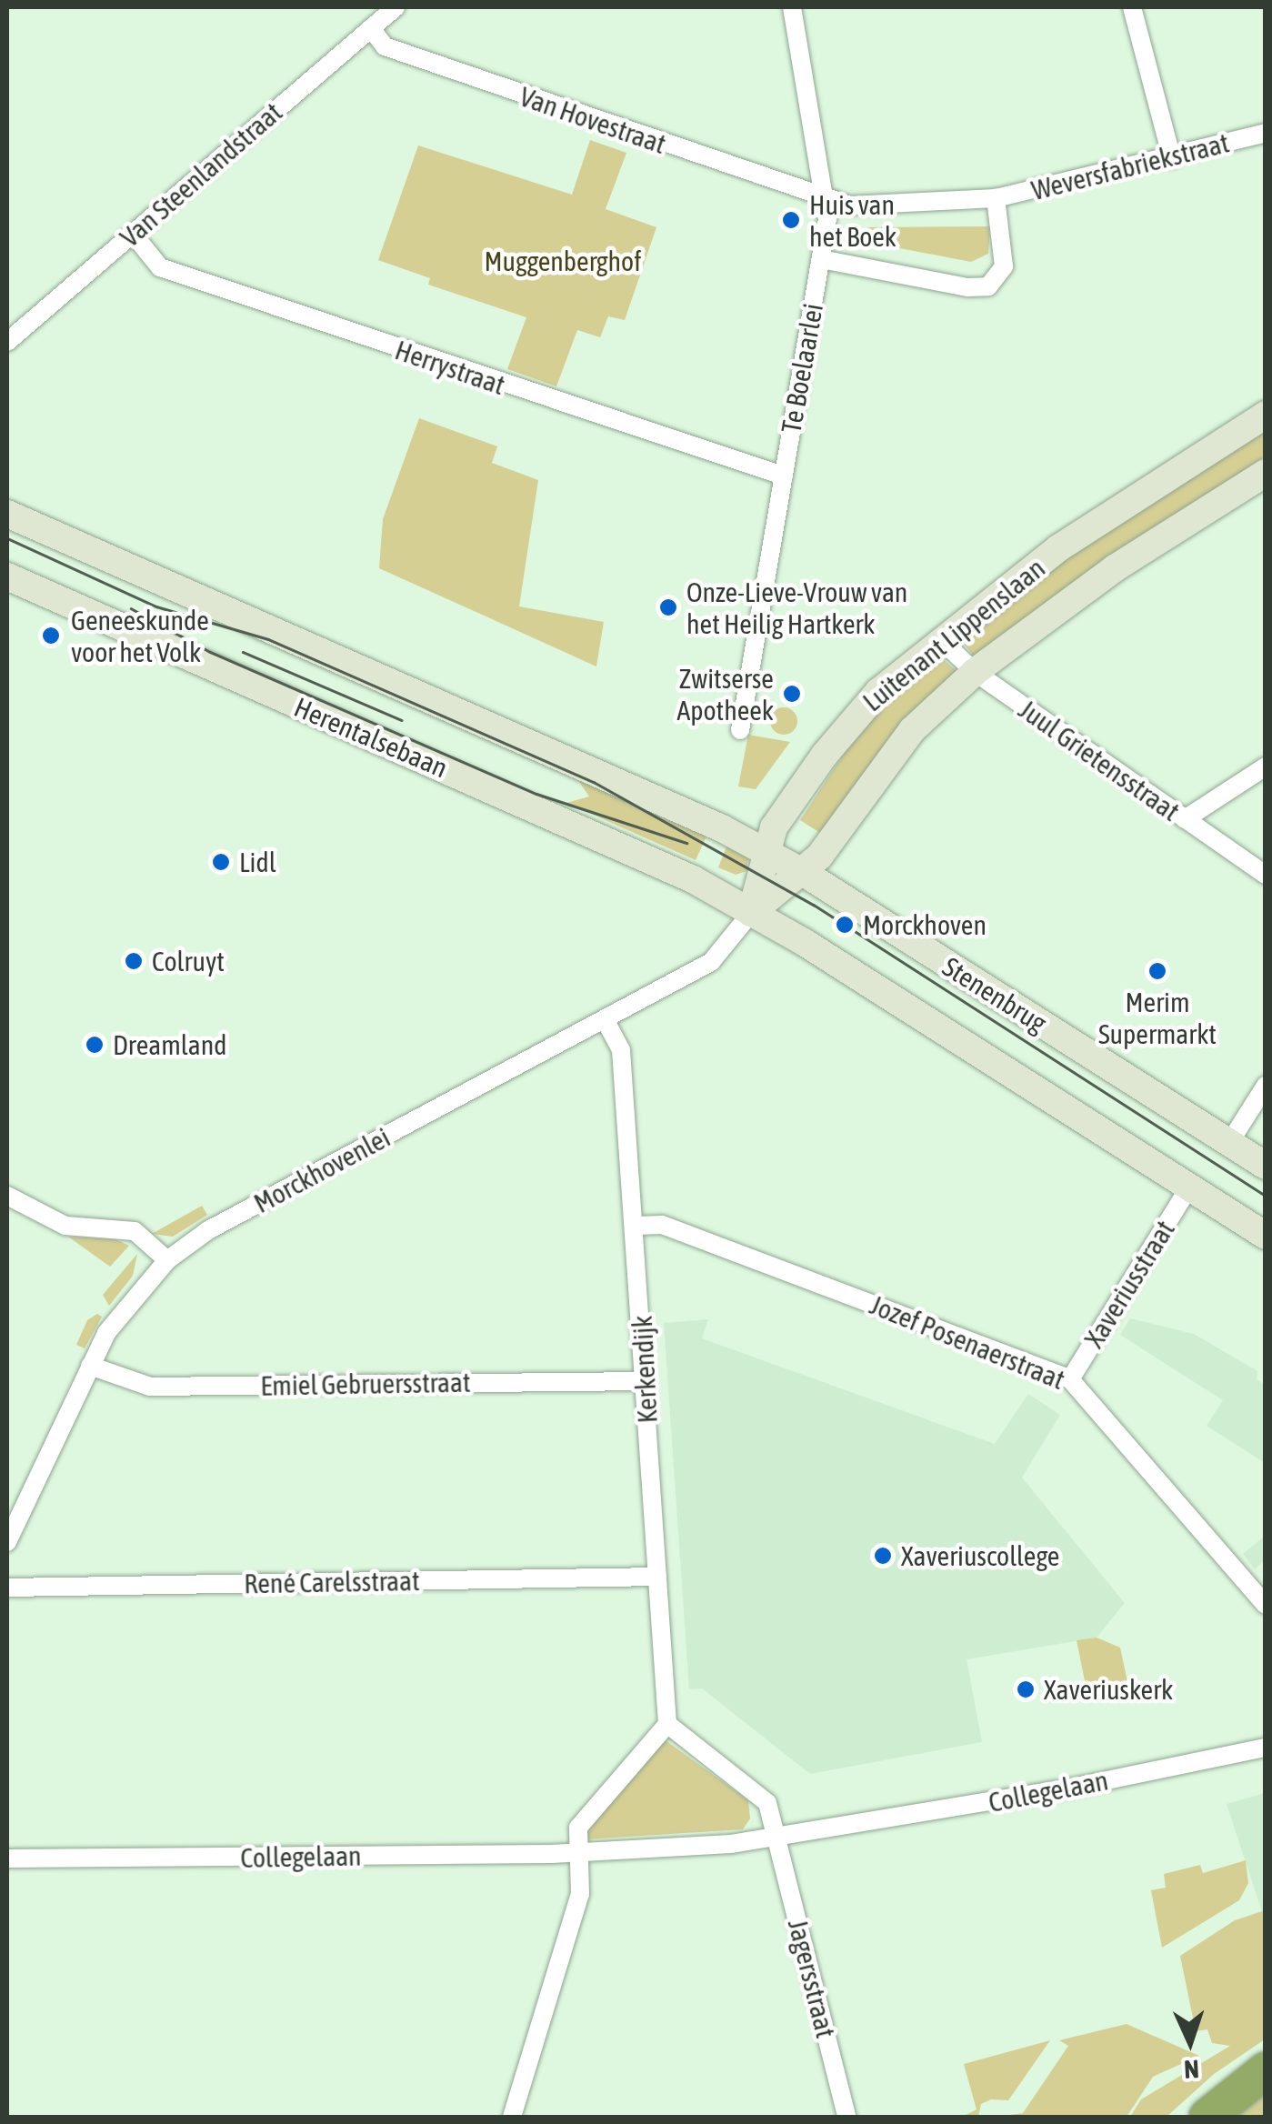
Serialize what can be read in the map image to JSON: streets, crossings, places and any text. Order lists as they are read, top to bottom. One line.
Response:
{"streets":{"main road":["Luitenant Lippenslaan","Herentalsebaan","Stenenbrug"],"street":["Van Hovestraat","Weversfabriekstraat","Van Steenlandstraat","Herrystraat","Te Boelaarlei","Juul Grietensstraat","Morckhovenlei","Xaveriusstraat","Jozef Posenaerstraat","Kerkendijk","Emiel Gebruersstraat","René Carelsstraat","Collegelaan","Jagersstraat"]},"crossings":[["Van Hovestraat","Weversfabriekstraat"],["Van Hovestraat","Van Steenlandstraat"],["Van Hovestraat","Te Boelaarlei"],["Van Steenlandstraat","Herrystraat"],["Herrystraat","Te Boelaarlei"],["Luitenant Lippenslaan","Herentalsebaan"],["Luitenant Lippenslaan","Juul Grietensstraat"],["Luitenant Lippenslaan","Stenenbrug"],["Luitenant Lippenslaan","Morckhovenlei"],["Herentalsebaan","Morckhovenlei"],["Morckhovenlei","Kerkendijk"],["Morckhovenlei","Emiel Gebruersstraat"],["Xaveriusstraat","Jozef Posenaerstraat"],["Jozef Posenaerstraat","Kerkendijk"],["Kerkendijk","Emiel Gebruersstraat"],["Kerkendijk","René Carelsstraat"],["Collegelaan","Jagersstraat"]],"parks":["Muggenberghof"],"places":["Huis van het Boek","Onze-Lieve-Vrouw van het Heilig Hartkerk","Geneeskunde voor het Volk","Zwitserse Apotheek","Lidl","Morckhoven","Colruyt","Merim Supermarkt","Dreamland","Xaveriuscollege","Xaveriuskerk"],"north":"bottom"}
